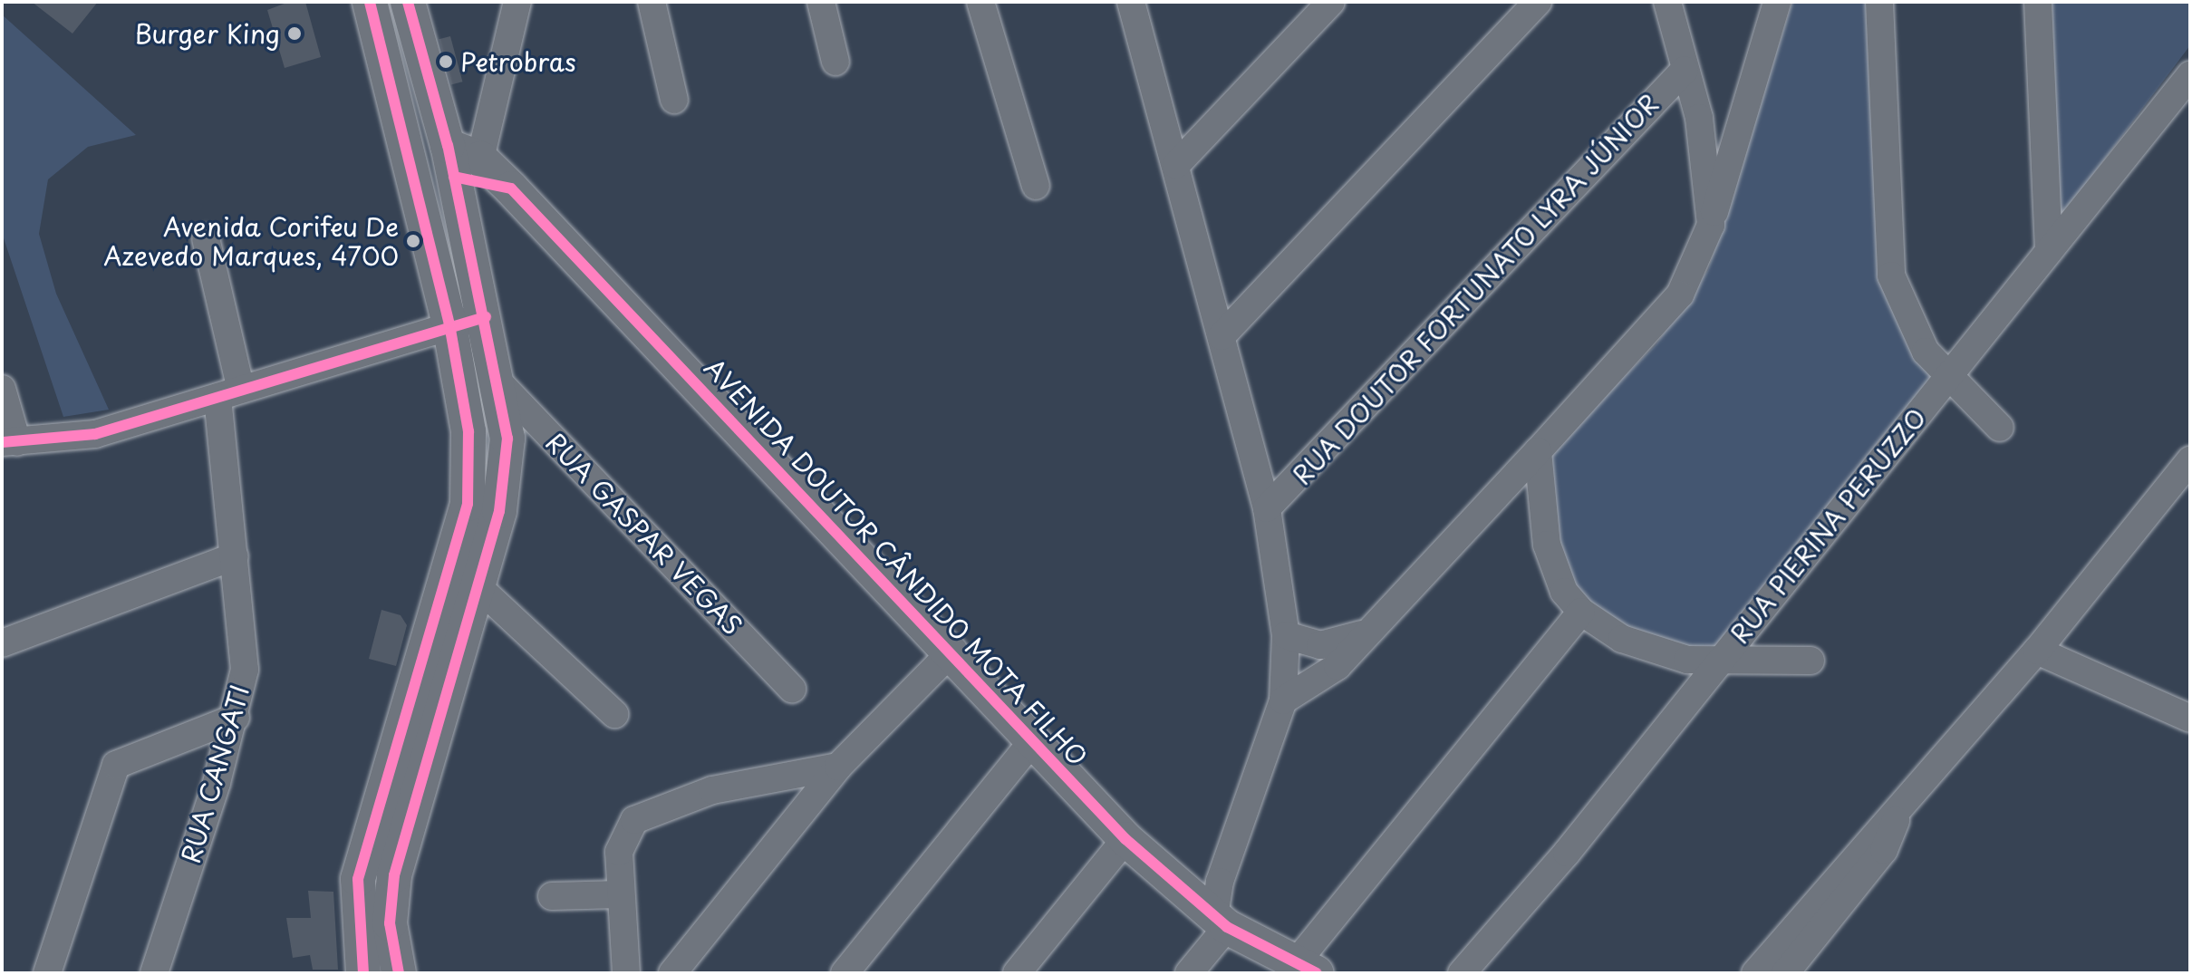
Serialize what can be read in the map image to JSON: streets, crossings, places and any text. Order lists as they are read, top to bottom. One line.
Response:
{"streets":{"main road":["AVENIDA DOUTOR CÂNDIDO MOTA FILHO"],"street":["RUA DOUTOR FORTUNATO LYRA JÚNIOR","RUA PIERINA PERUZZO","RUA GASPAR VEGAS","RUA CANGATI"]},"places":["Burger King","Petrobras","Avenida Corifeu De Azevedo Marques, 4700"]}
